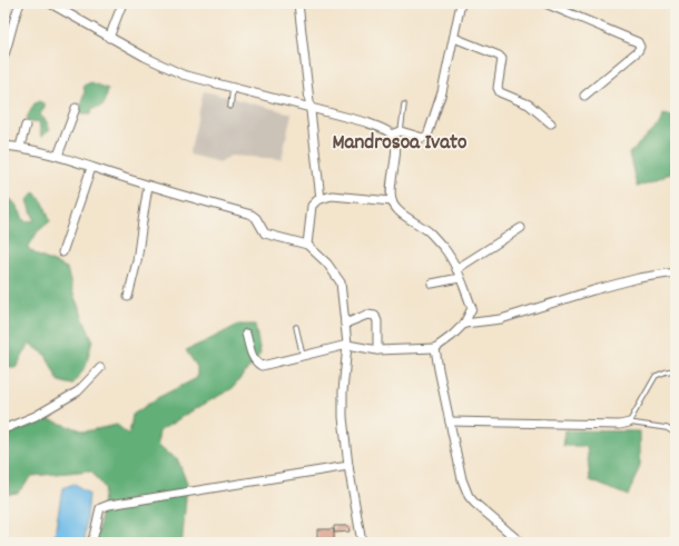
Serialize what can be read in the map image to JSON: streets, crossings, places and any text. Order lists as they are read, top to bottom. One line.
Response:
{"districts":["Mandrosoa Ivato"]}
